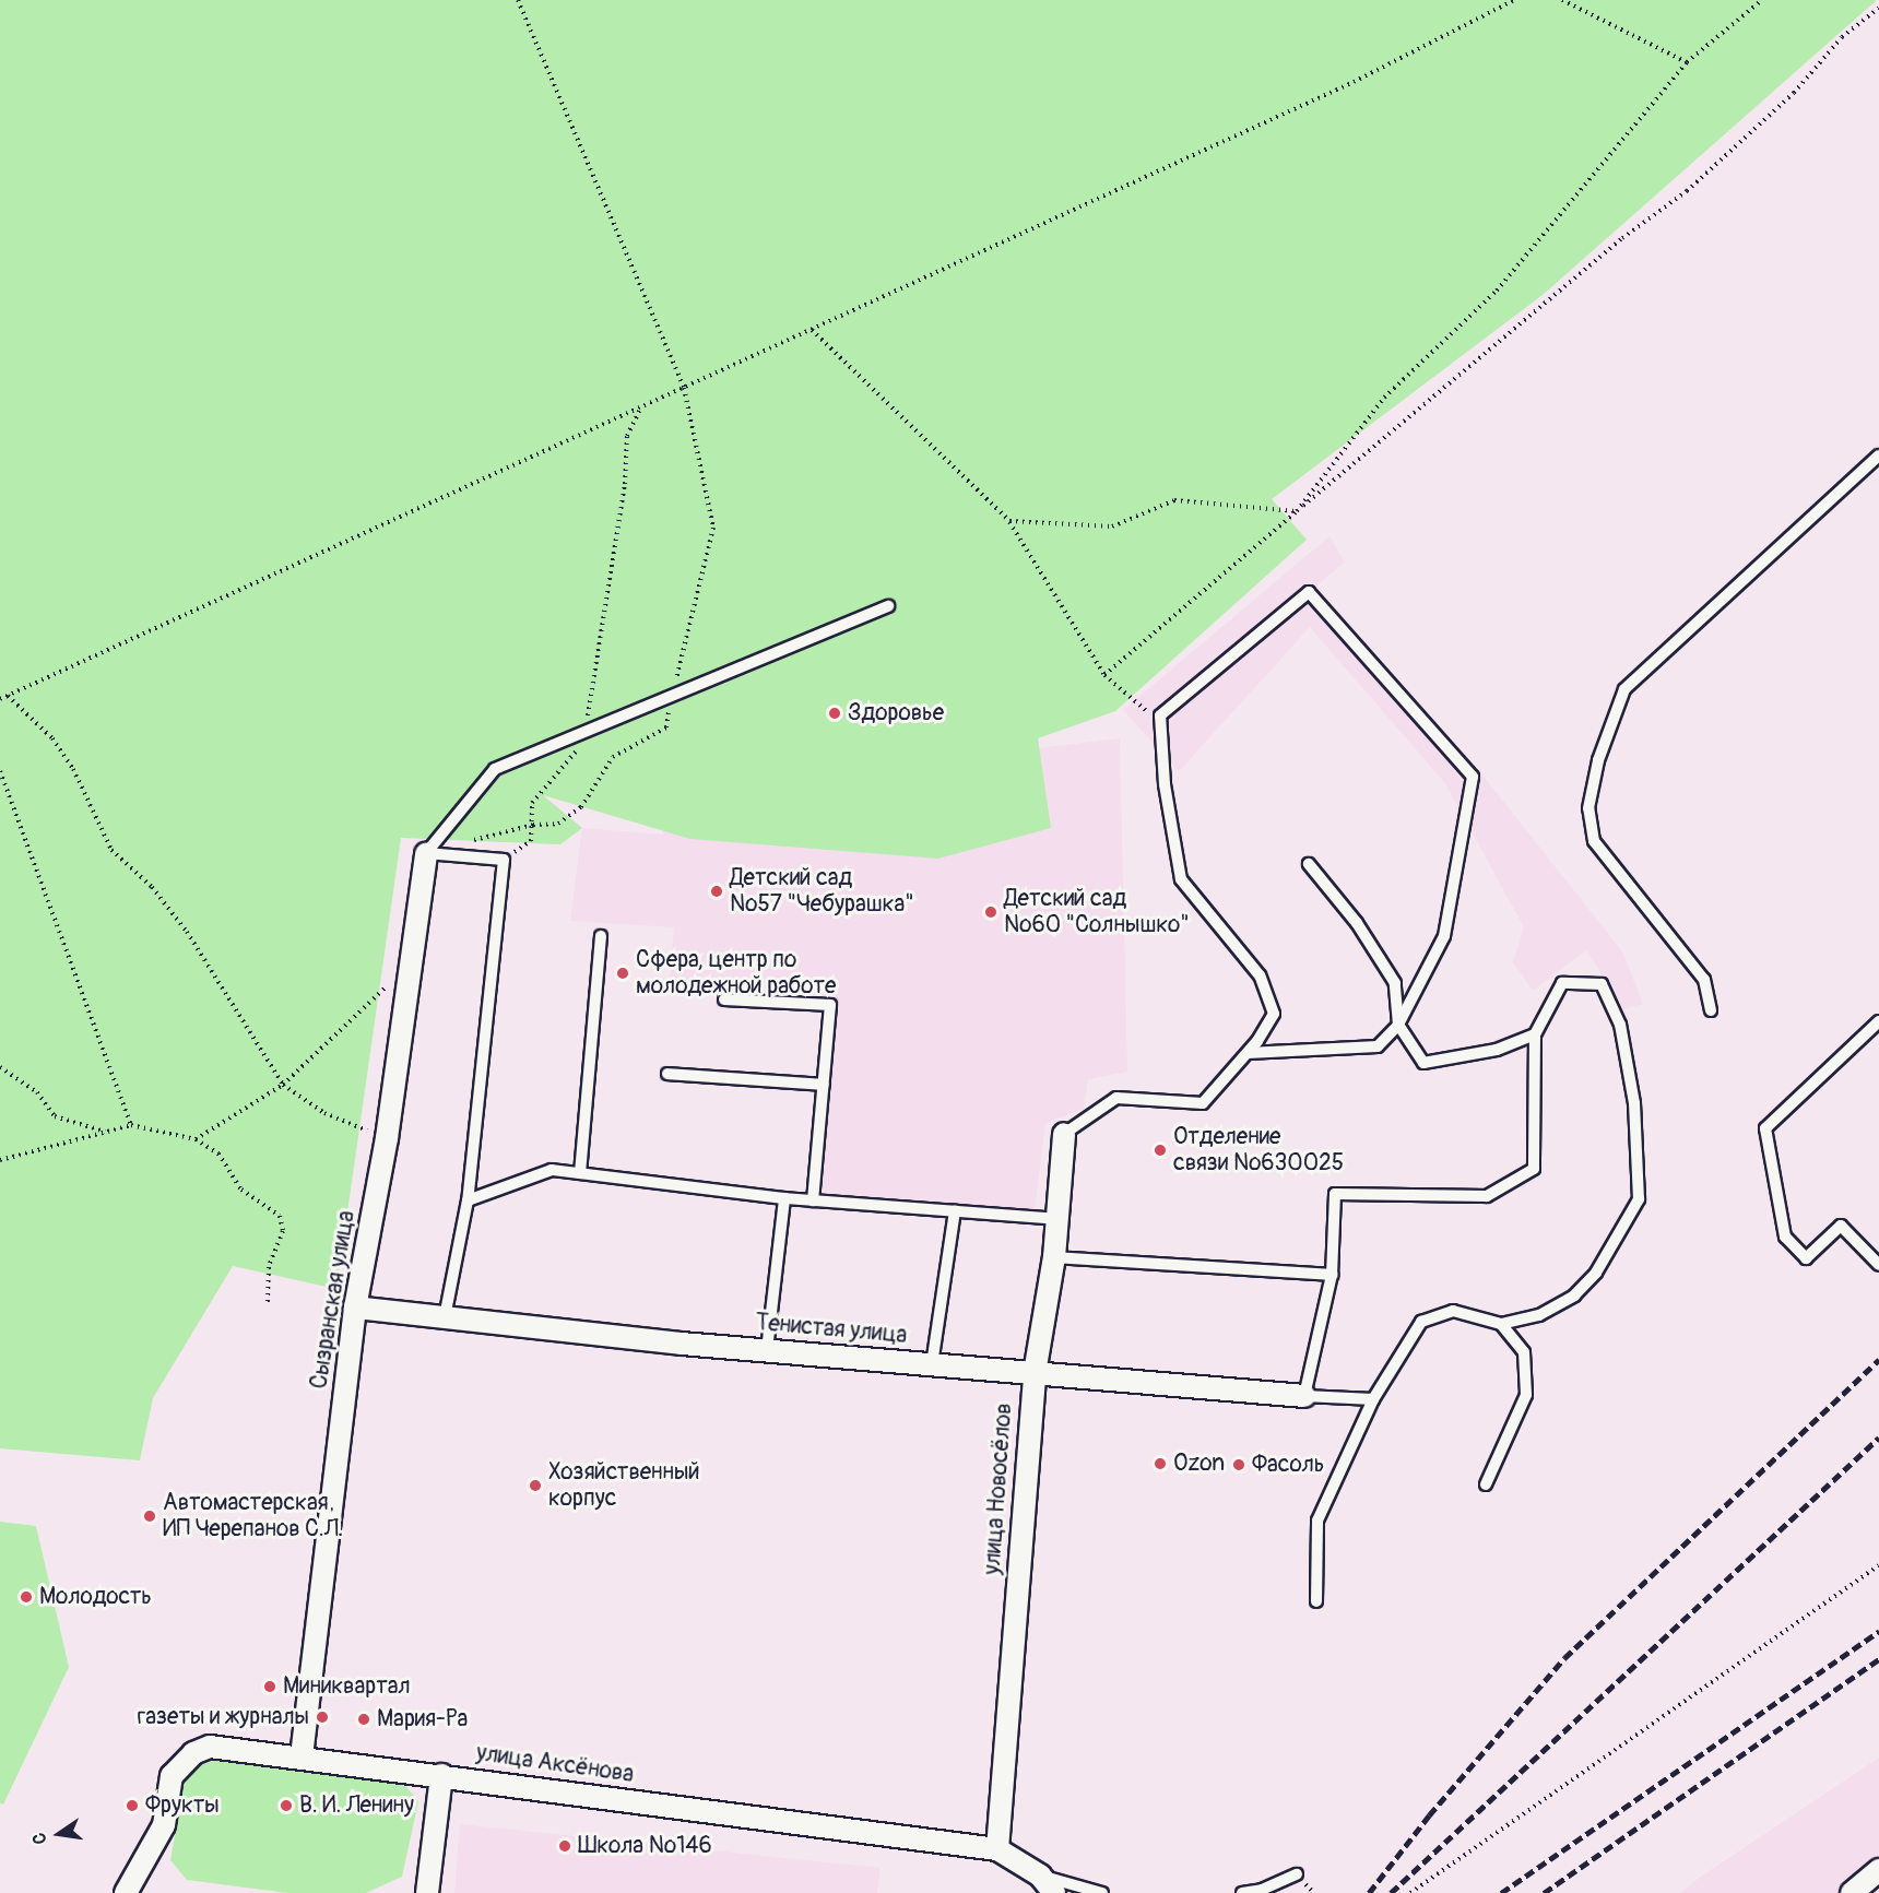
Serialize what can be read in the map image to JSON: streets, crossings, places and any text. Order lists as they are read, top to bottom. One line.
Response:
{"streets":{"street":["Сызранская улица","Тенистая улица","улица Новосёлов","улица Аксёнова"]},"crossings":[["Сызранская улица","Тенистая улица"],["Сызранская улица","улица Аксёнова"],["Тенистая улица","улица Новосёлов"],["улица Новосёлов","улица Аксёнова"]],"places":["Здоровье","Детский сад №57 \"Чебурашка\"","Детский сад №60 \"Солнышко\"","Сфера, центр по молодежной работе","Отделение связи №630025","Ozon","Фасоль","Хозяйственный корпус","Автомастерская, ИП Черепанов С.Л.","Молодость","Миниквартал","газеты и журналы","Мария-Ра","Фрукты","В. И. Ленину","Школа №146"],"north":"left"}
